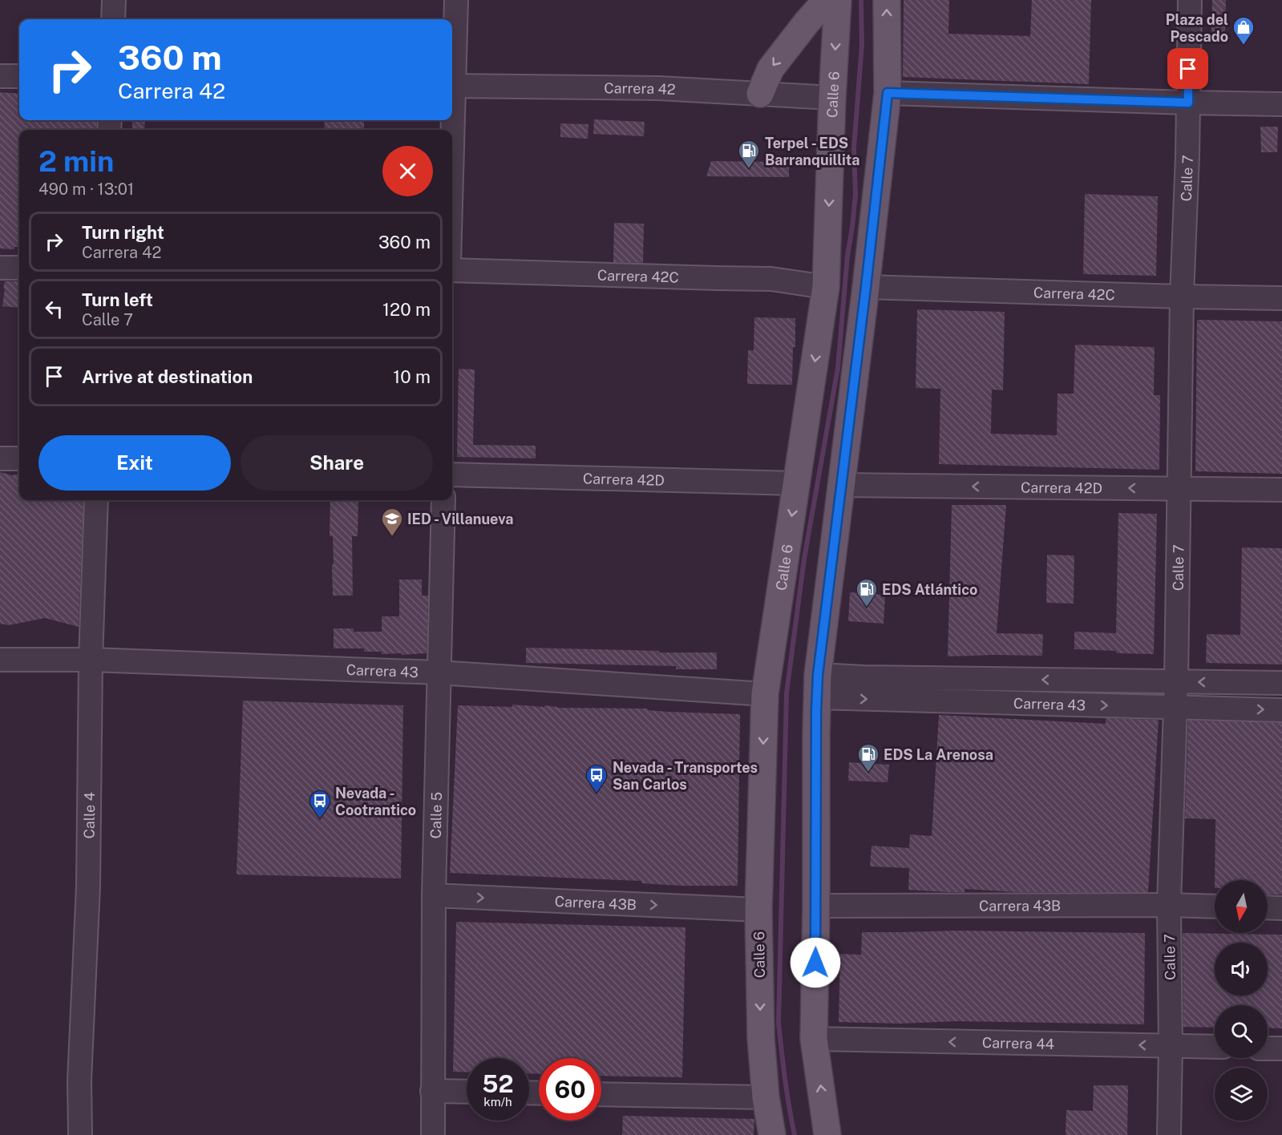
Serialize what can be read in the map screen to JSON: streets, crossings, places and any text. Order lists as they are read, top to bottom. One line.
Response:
{"streets":{"main road":["Calle 6"],"street":["Carrera 42","Calle 7","Carrera 42C","Carrera 42D","Carrera 43","Calle 4","Calle 5","Carrera 43B","Carrera 44"]},"crossings":[["Carrera 42","Calle 6"],["Calle 6","Carrera 42C"],["Calle 6","Carrera 42D"],["Calle 6","Carrera 43"],["Calle 6","Carrera 43B"],["Calle 7","Carrera 42C"],["Calle 7","Carrera 42D"],["Calle 7","Carrera 43"],["Calle 7","Carrera 43B"],["Calle 7","Carrera 44"],["Carrera 43","Calle 4"],["Carrera 43","Calle 5"],["Calle 5","Carrera 43B"]],"one_way":["Carrera 42D","Carrera 44"],"places":{"shop":["Plaza del Pescado"],"fuel station":["Terpel - EDS Barranquillita","EDS Atlántico","EDS La Arenosa"],"school or university":["IED - Villanueva"],"bus stop":["Nevada - Transportes San Carlos","Nevada - Cootrantico"]},"north":"bottom","page":{"turn":["360 m","Carrera 42"],"heading":["2 min","490 m · 13:01"],"list":[{"name":"Turn right","note":"Carrera 42","value":"360 m"},{"name":"Turn left","note":"Calle 7","value":"120 m"},{"name":"Arrive at destination","value":"10 m"}],"buttons":["Exit","Share"],"speed":"52 km/h","limit":"60"}}
